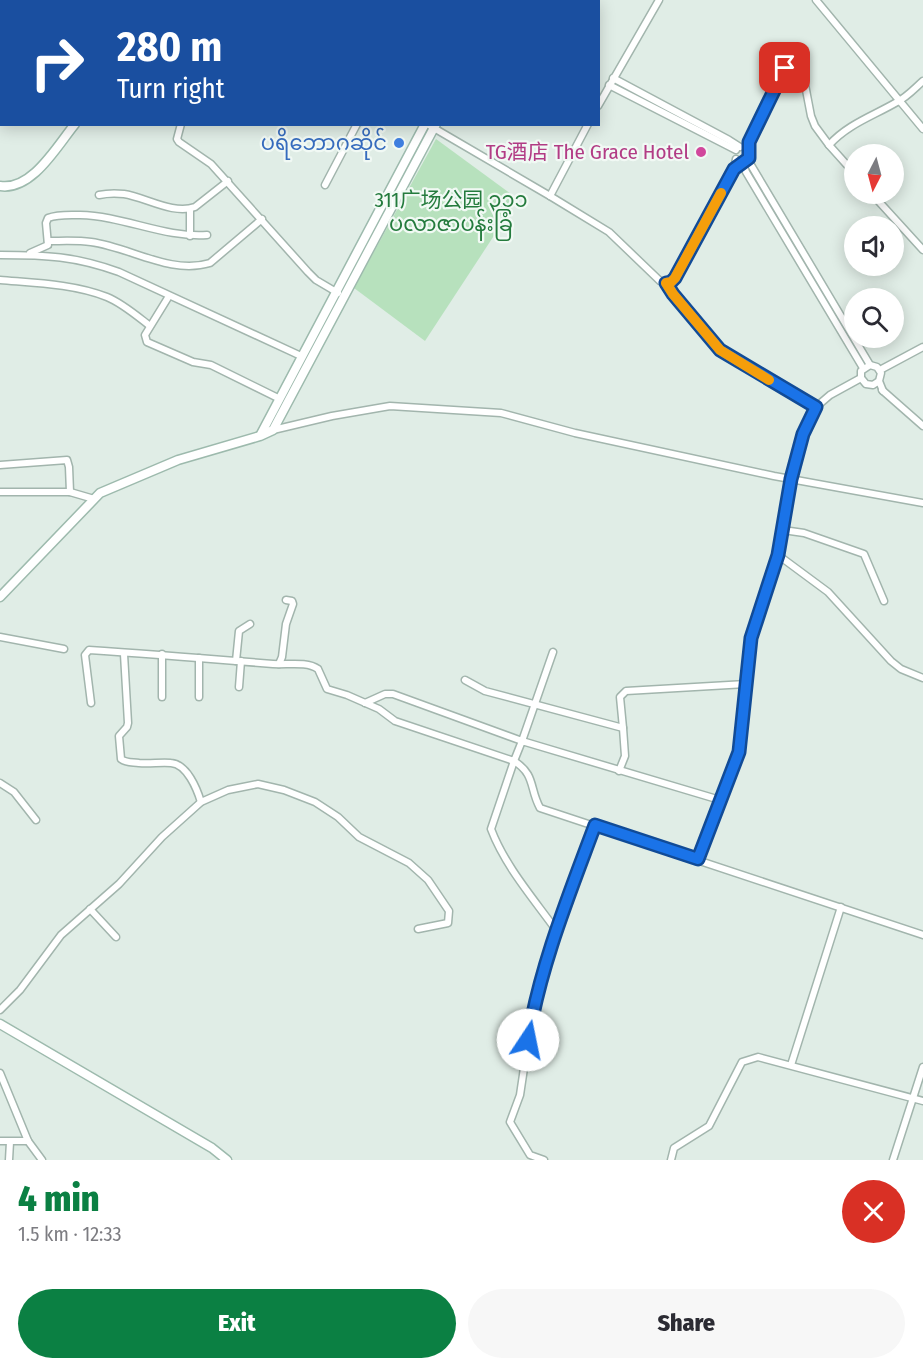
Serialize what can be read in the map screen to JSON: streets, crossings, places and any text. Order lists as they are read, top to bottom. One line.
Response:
{"parks":["311广场公园 ၃၁၁ ပလာဇာပန်းခြံ"],"places":["ပရိဘောဂဆိုင်","TG酒店 The Grace Hotel"],"north":"bottom","page":{"turn":["280 m","Turn right"],"heading":["4 min","1.5 km · 12:33"],"buttons":["Exit","Share"]}}
